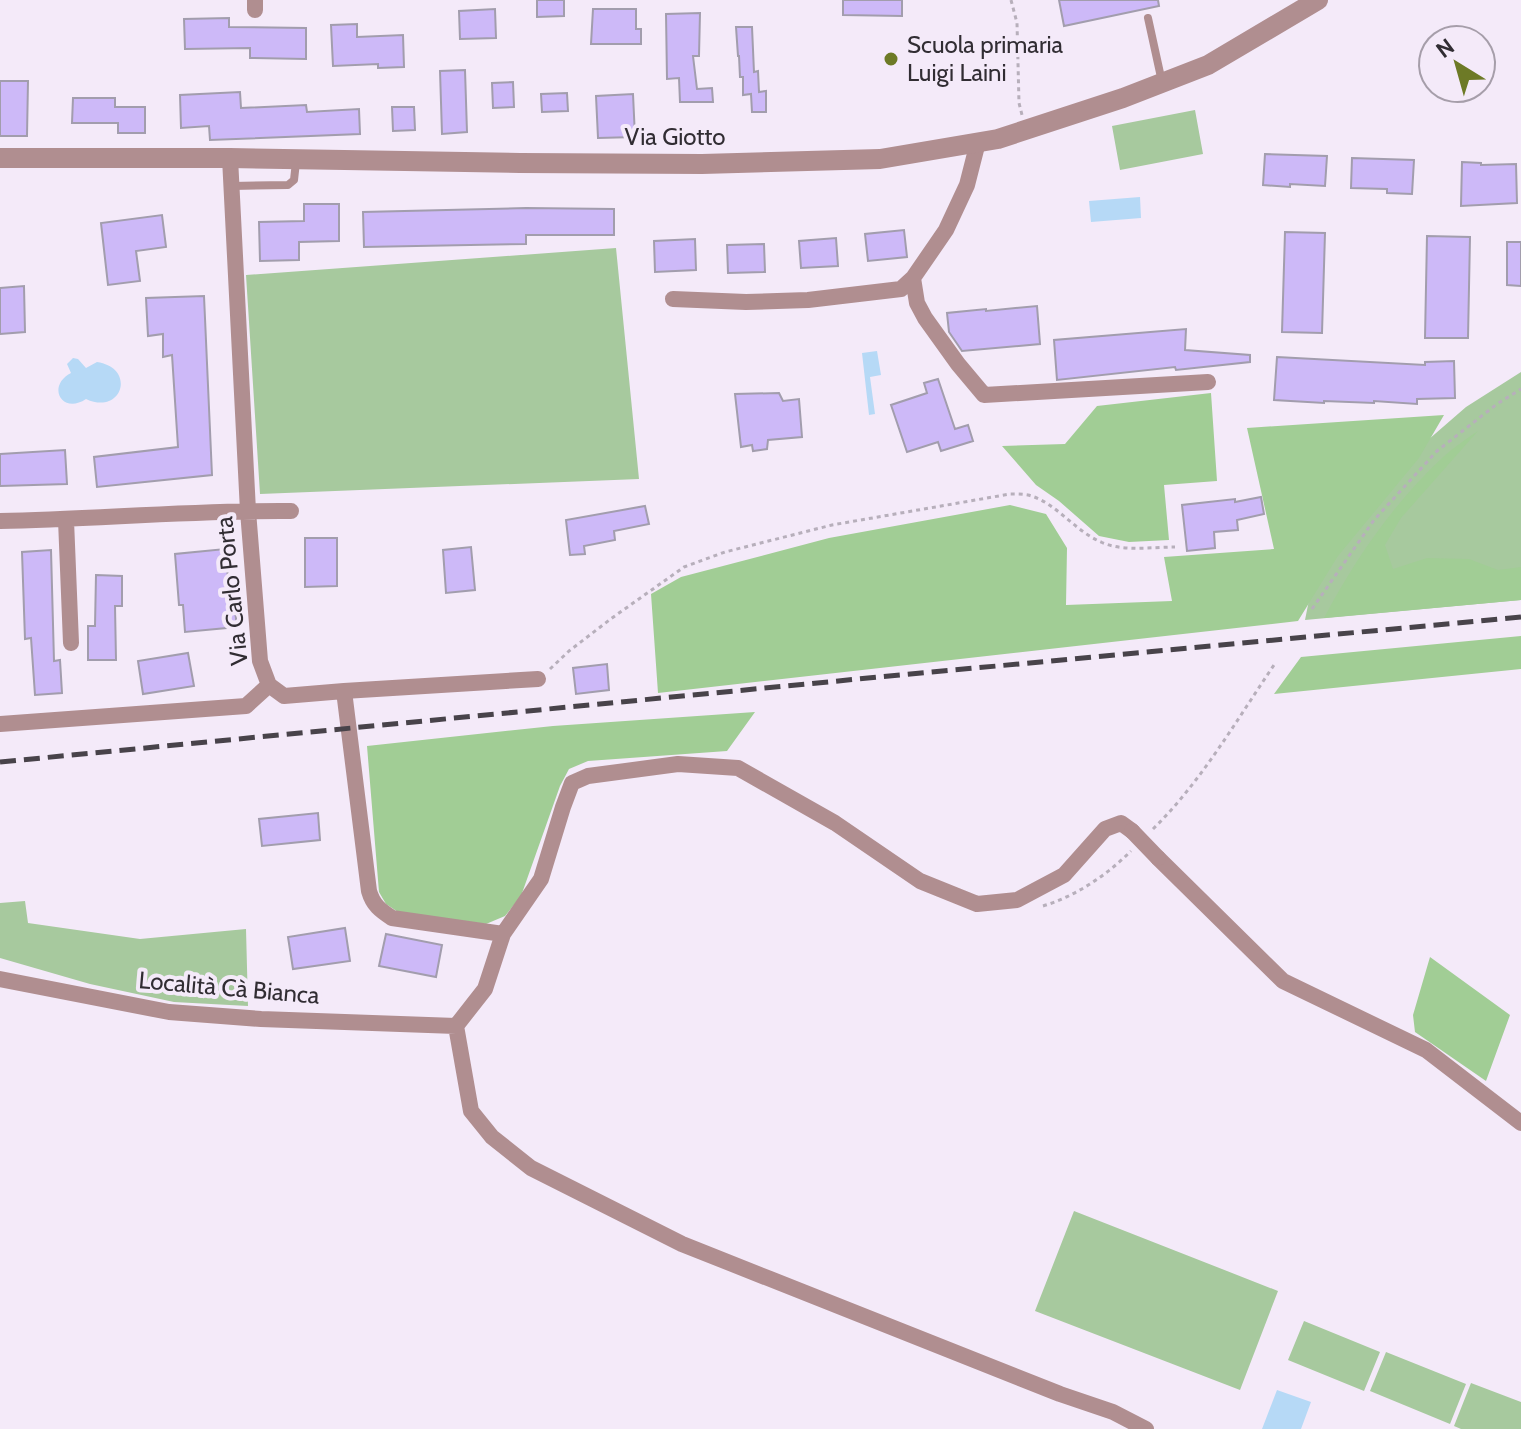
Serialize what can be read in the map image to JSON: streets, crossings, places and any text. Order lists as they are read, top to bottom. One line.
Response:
{"streets":{"street":["Via Giotto","Via Carlo Porta","Località Cà Bianca"]},"crossings":[["Via Giotto","Via Carlo Porta"]],"places":["Scuola primaria Luigi Laini"],"north":"top left"}
